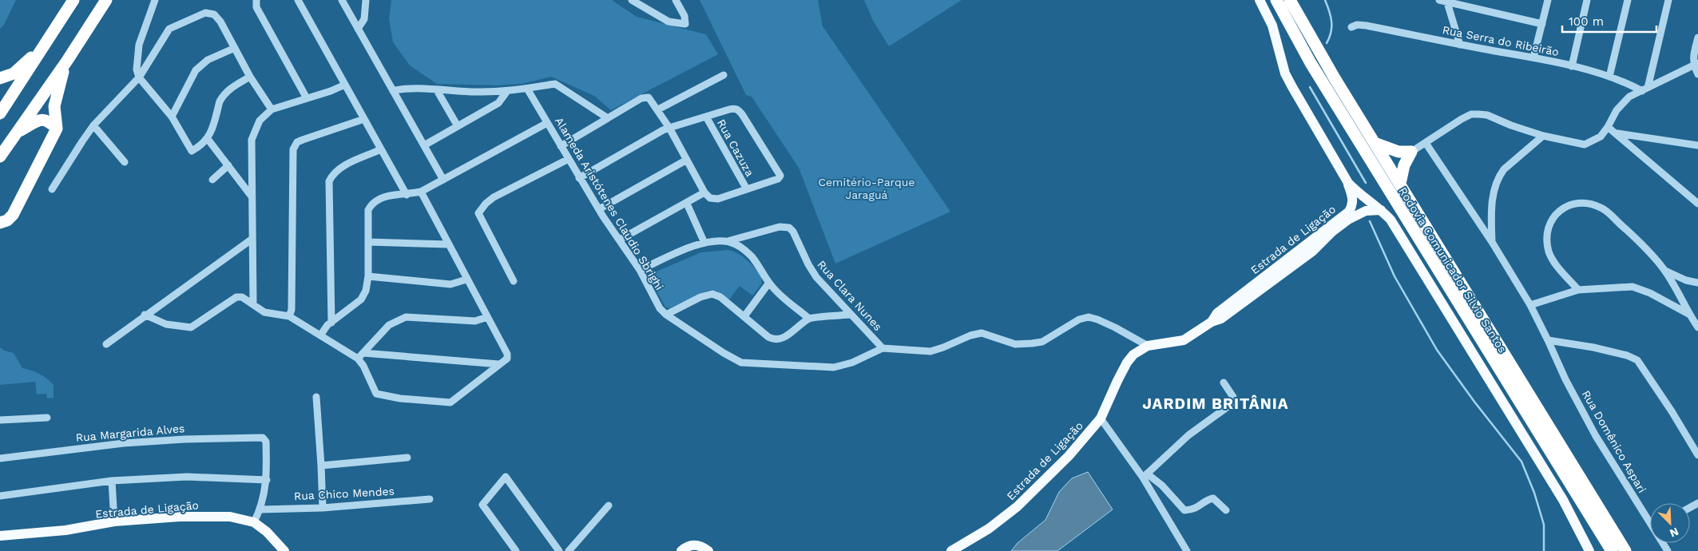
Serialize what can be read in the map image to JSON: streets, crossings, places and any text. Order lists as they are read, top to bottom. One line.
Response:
{"streets":{"highway":["Rodovia Comunicador Silvio Santos"],"main road":["Estrada de Ligação"],"street":["Rua Serra do Ribeirão","Rua Cazuza","Alameda Aristótenes Claudio Sbrighi","Rua Clara Nunes","Rua Margarida Alves","Rua Domênico Aspari","Rua Chico Mendes"]},"crossings":[["Alameda Aristótenes Claudio Sbrighi","Estrada de Ligação"],["Alameda Aristótenes Claudio Sbrighi","Rua Clara Nunes"]],"districts":["JARDIM BRITÂNIA"],"parks":["Cemitério-Parque Jaraguá"],"scale_bar":"100 m","north":"bottom right"}
